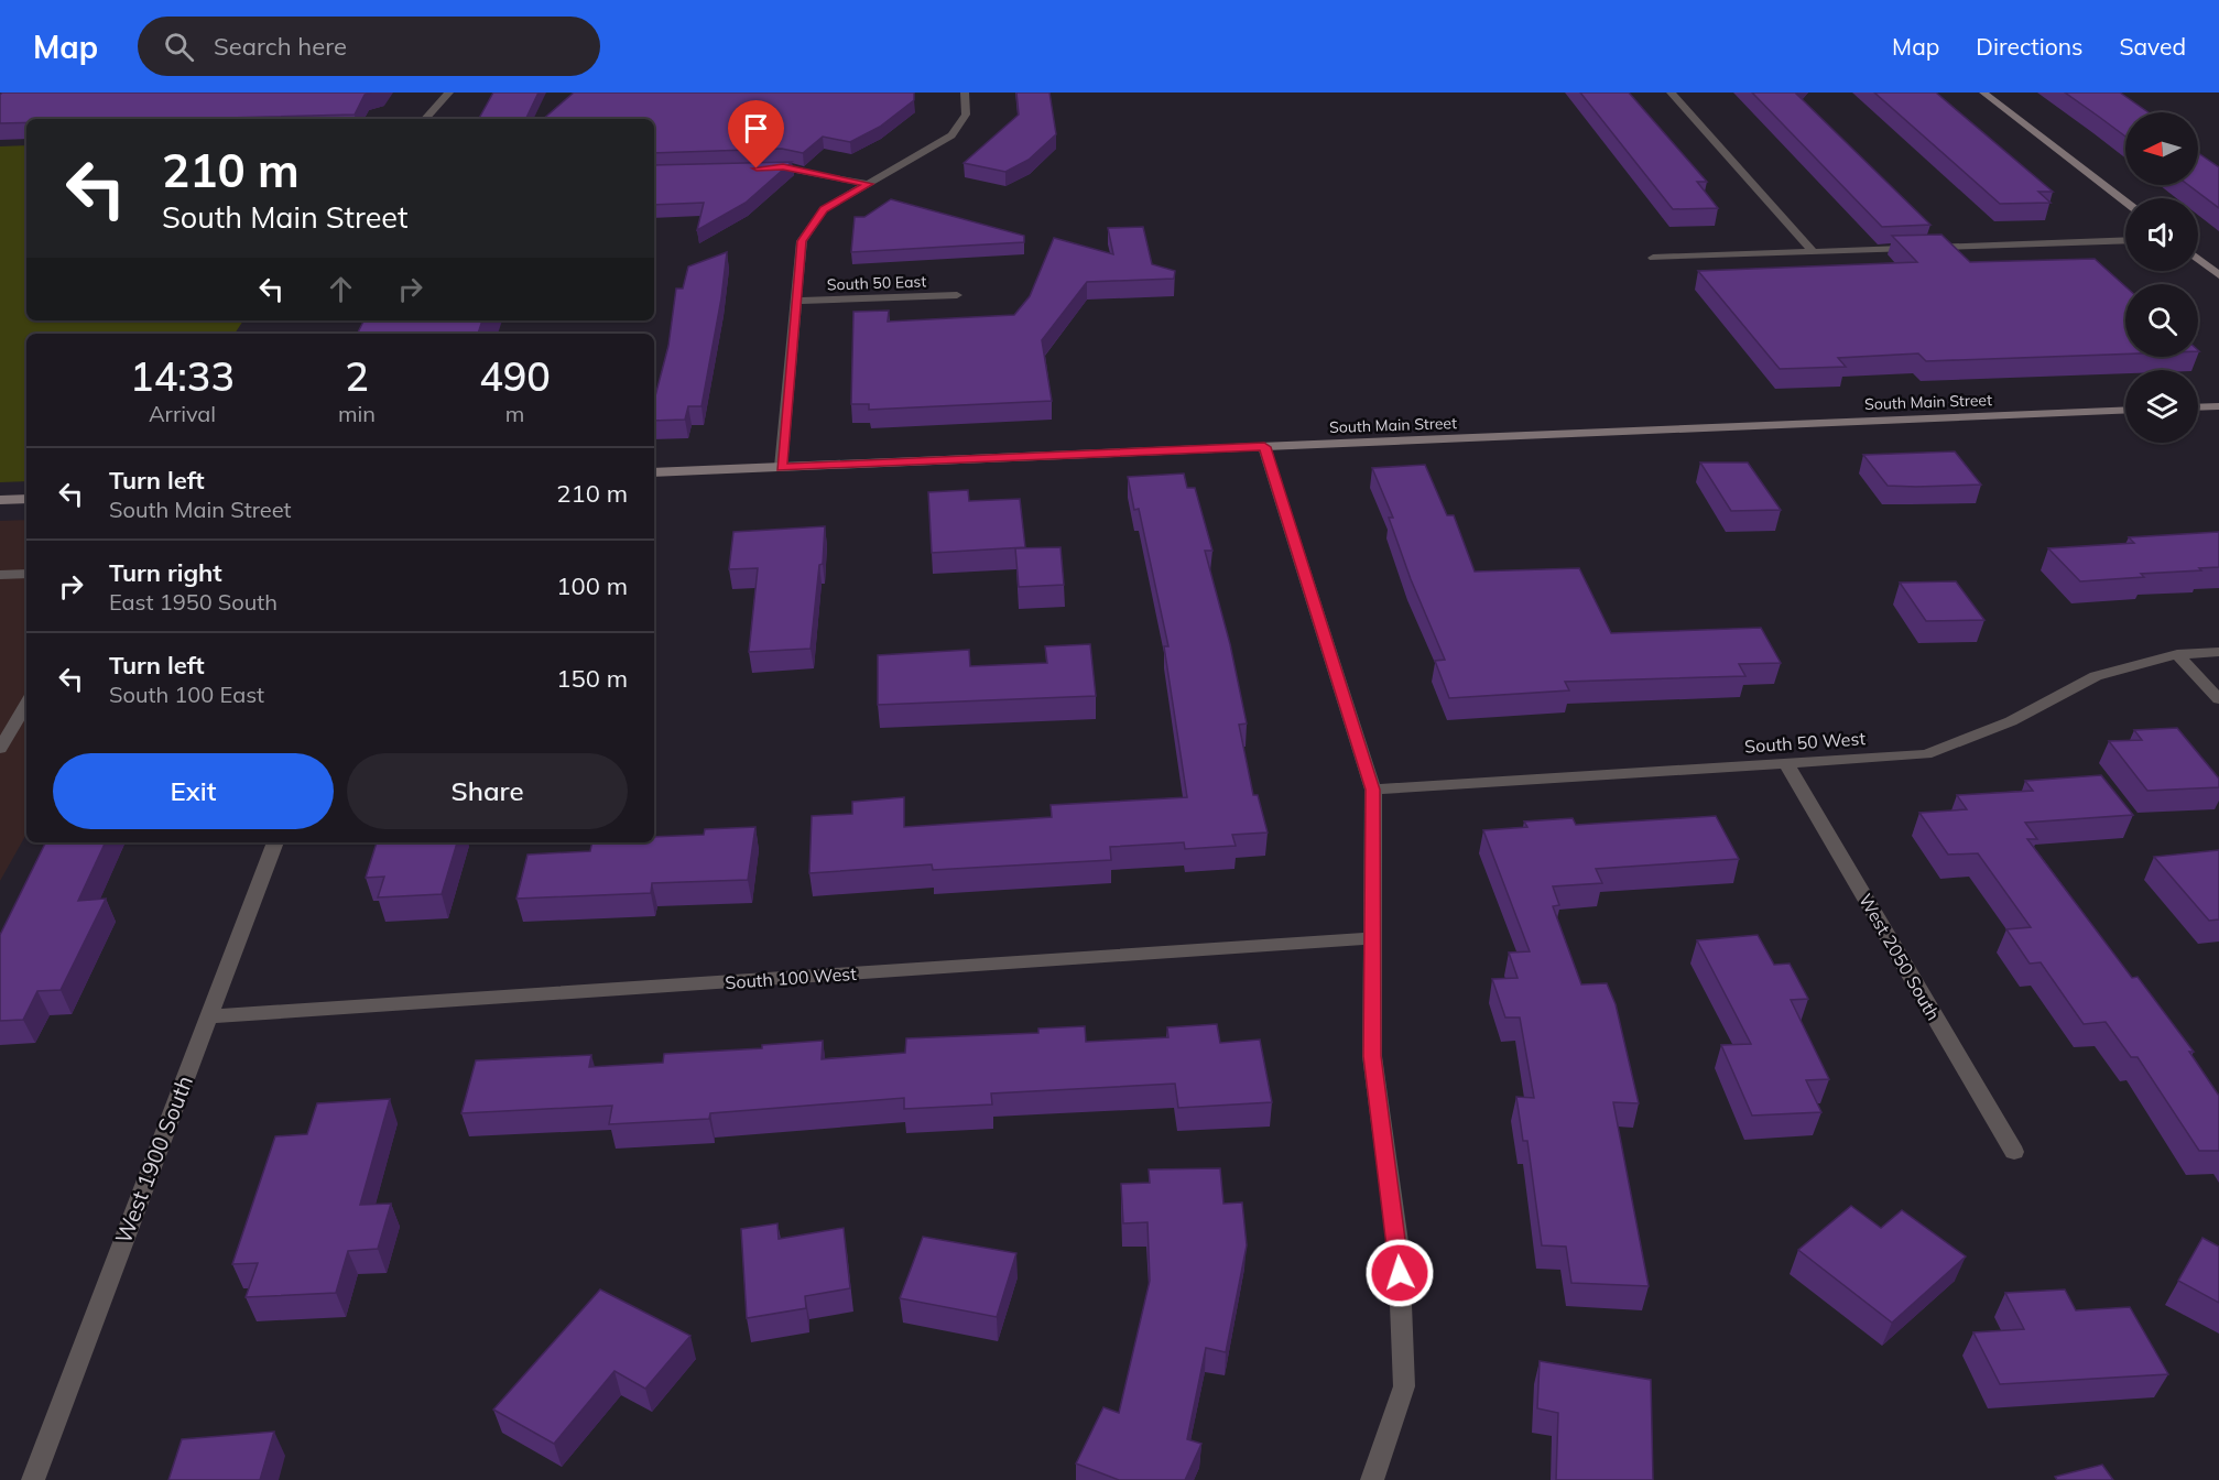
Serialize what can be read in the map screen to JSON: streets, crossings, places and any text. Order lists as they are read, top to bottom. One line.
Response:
{"streets":{"street":["South 50 East","South Main Street","South 50 West","West 2050 South","South 100 West","West 1900 South"]},"crossings":[["South 50 West","West 2050 South"],["South 100 West","West 1900 South"]],"north":"left","page":{"header":"Map","search":"Search here","nav":["Map","Directions","Saved"],"turn":["210 m","South Main Street"],"eta":["14:33","Arrival","2","min","490","m"],"list":[{"name":"Turn left","note":"South Main Street","value":"210 m"},{"name":"Turn right","note":"East 1950 South","value":"100 m"},{"name":"Turn left","note":"South 100 East","value":"150 m"}],"buttons":["Exit","Share"]}}
